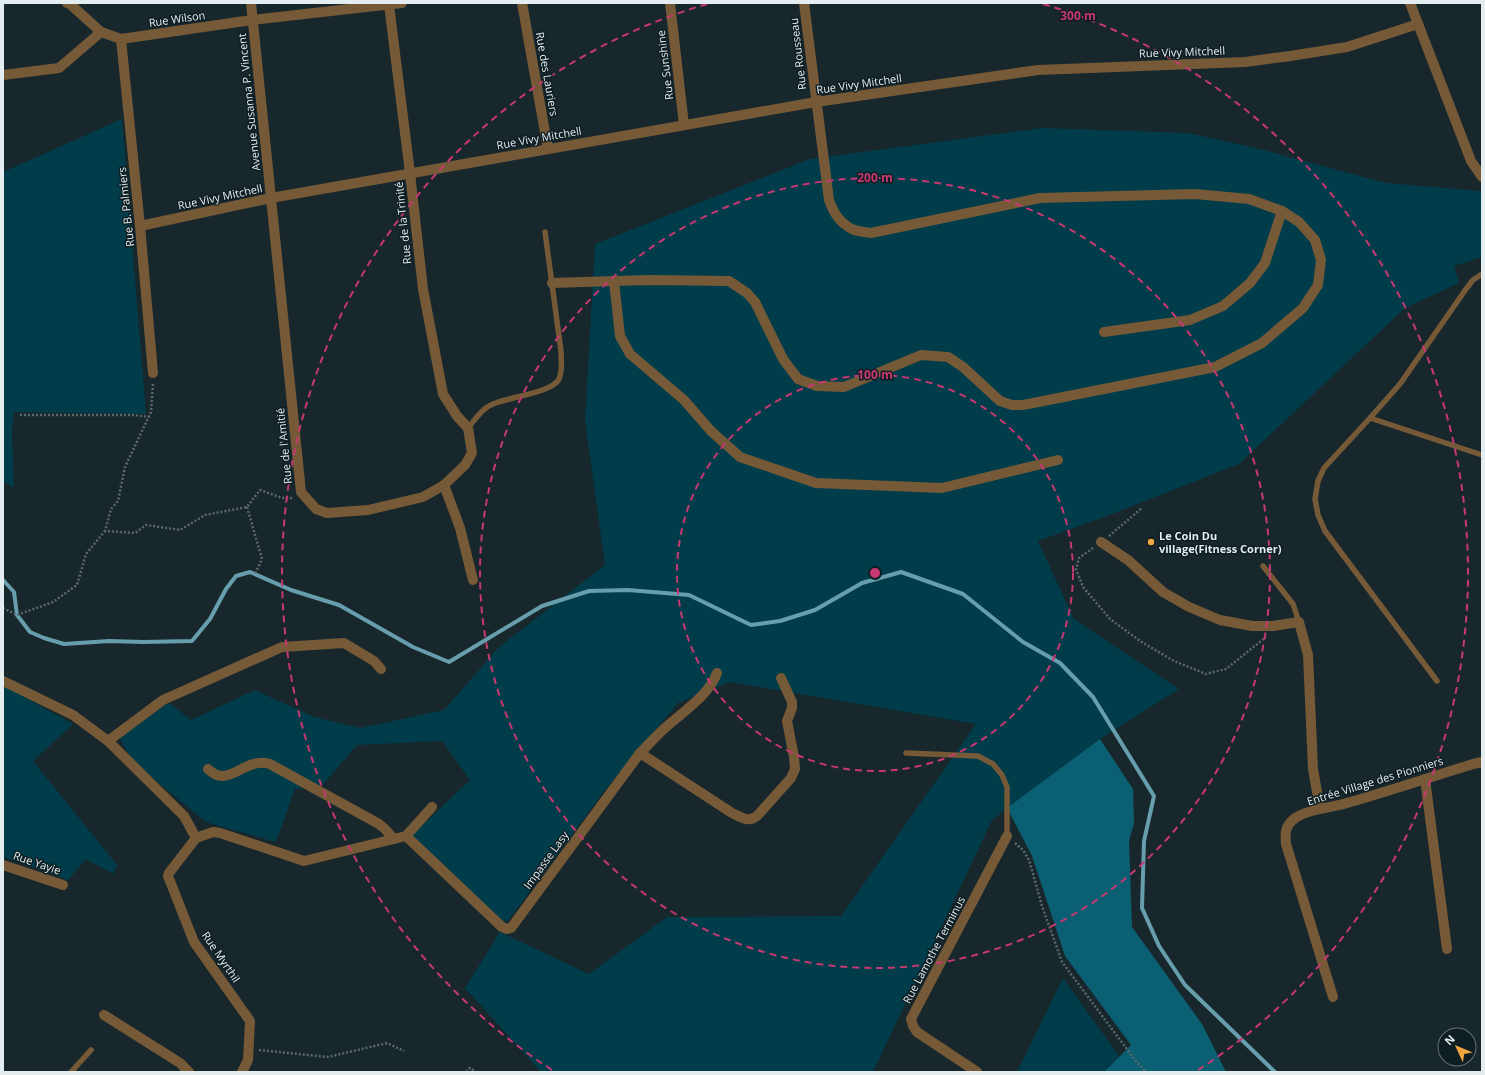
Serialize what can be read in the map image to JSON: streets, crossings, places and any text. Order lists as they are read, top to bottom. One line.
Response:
{"streets":{"street":["Rue Wilson","Rue Vivy Mitchell","Rue Rousseau","Rue Sunshine","Rue des Lauriers","Avenue Susanna P. Vincent","Rue B. Palmiers","Rue de la Trinité","Rue de l'Amitié","Entrée Village des Pionniers","Impasse Lasy","Rue Yayie","Rue Lamothe Terminus","Rue Myrthil"]},"crossings":[["Rue Wilson","Avenue Susanna P. Vincent"],["Rue Wilson","Rue B. Palmiers"],["Rue Wilson","Rue de la Trinité"],["Rue Vivy Mitchell","Rue Rousseau"],["Rue Vivy Mitchell","Rue Sunshine"],["Rue Vivy Mitchell","Rue des Lauriers"],["Rue Vivy Mitchell","Avenue Susanna P. Vincent"],["Rue Vivy Mitchell","Rue B. Palmiers"],["Rue Vivy Mitchell","Rue de la Trinité"],["Rue Vivy Mitchell","Rue de l'Amitié"],["Avenue Susanna P. Vincent","Rue de l'Amitié"],["Rue de la Trinité","Rue de l'Amitié"]],"places":["Le Coin Du village(Fitness Corner)"],"north":"top left","rings":["300 m","200 m","100 m"]}
